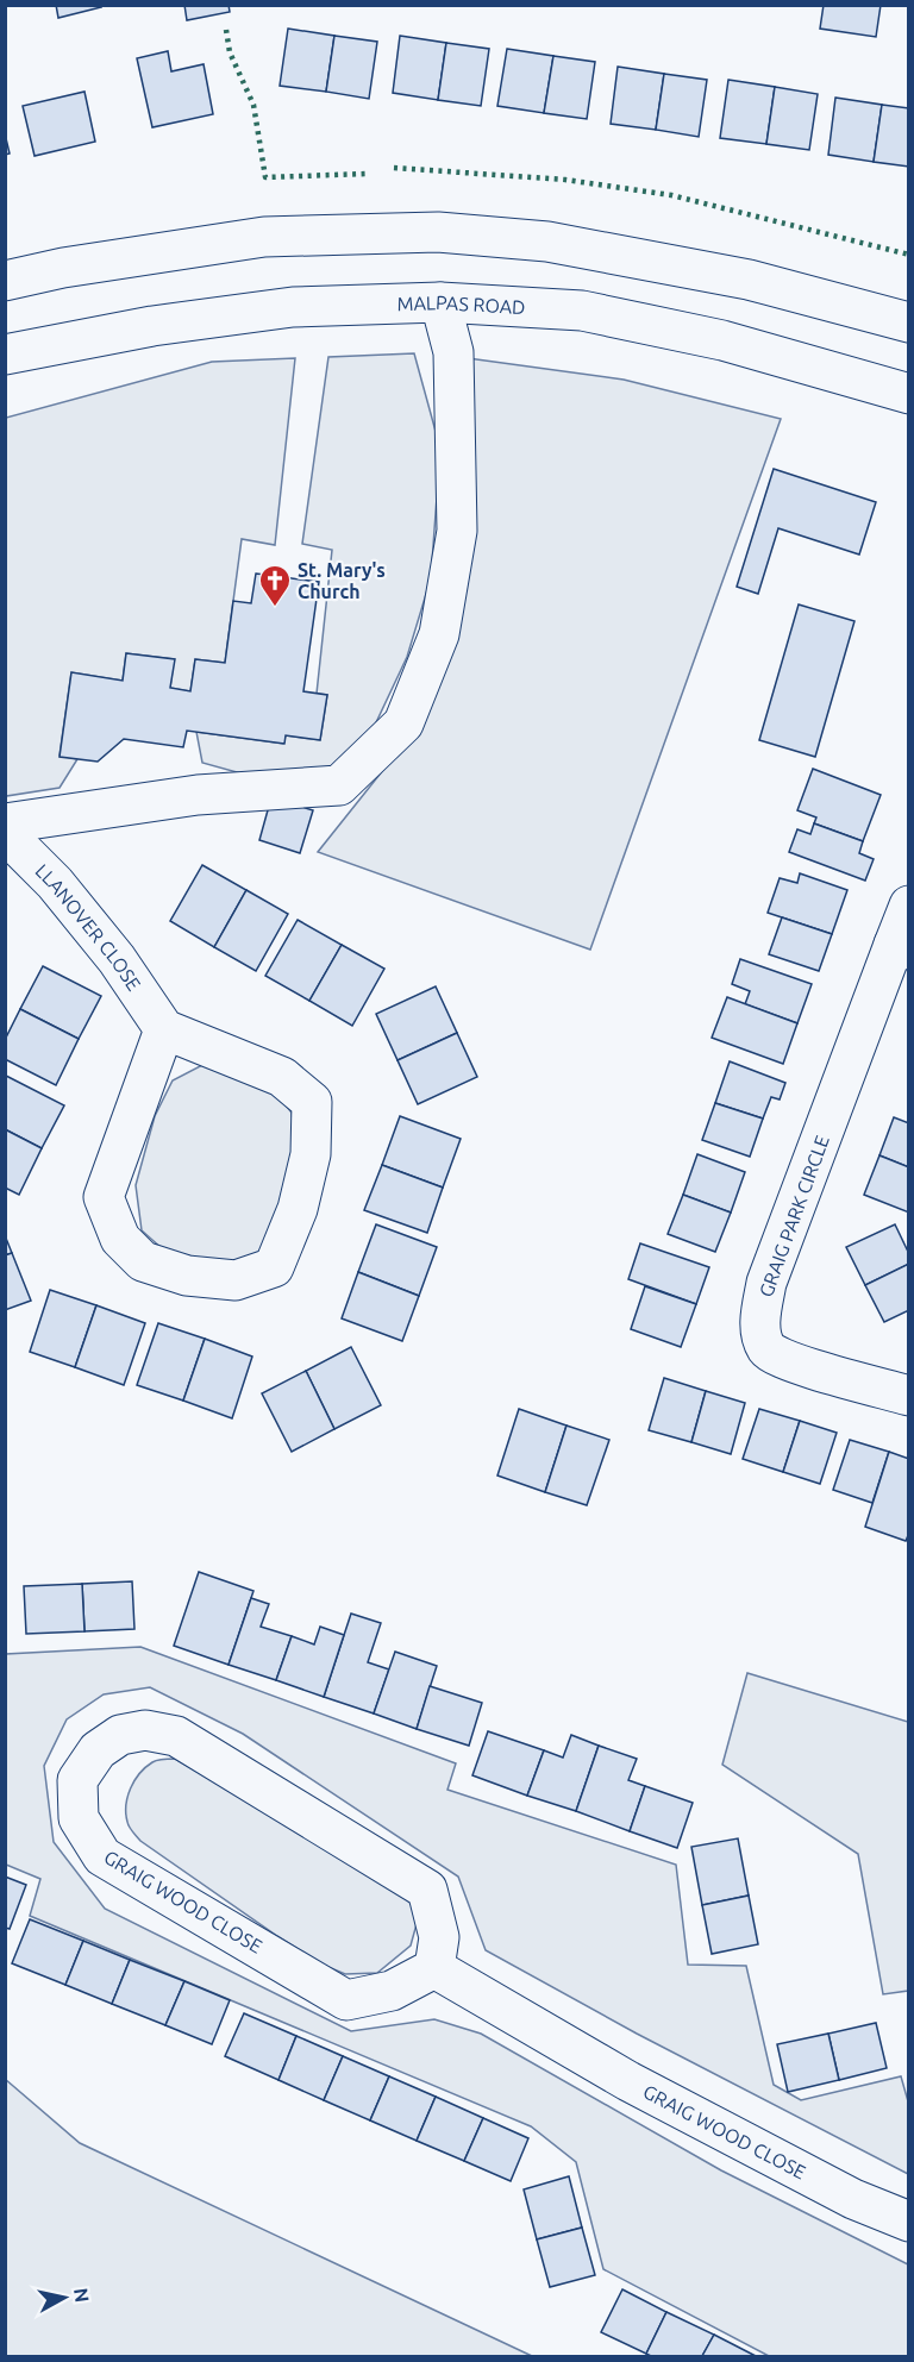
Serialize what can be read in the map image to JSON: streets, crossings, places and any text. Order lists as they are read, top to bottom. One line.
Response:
{"streets":{"street":["MALPAS ROAD","LLANOVER CLOSE","GRAIG PARK CIRCLE","GRAIG WOOD CLOSE"]},"places":{"church":["St. Mary's Church"]},"north":"right"}
